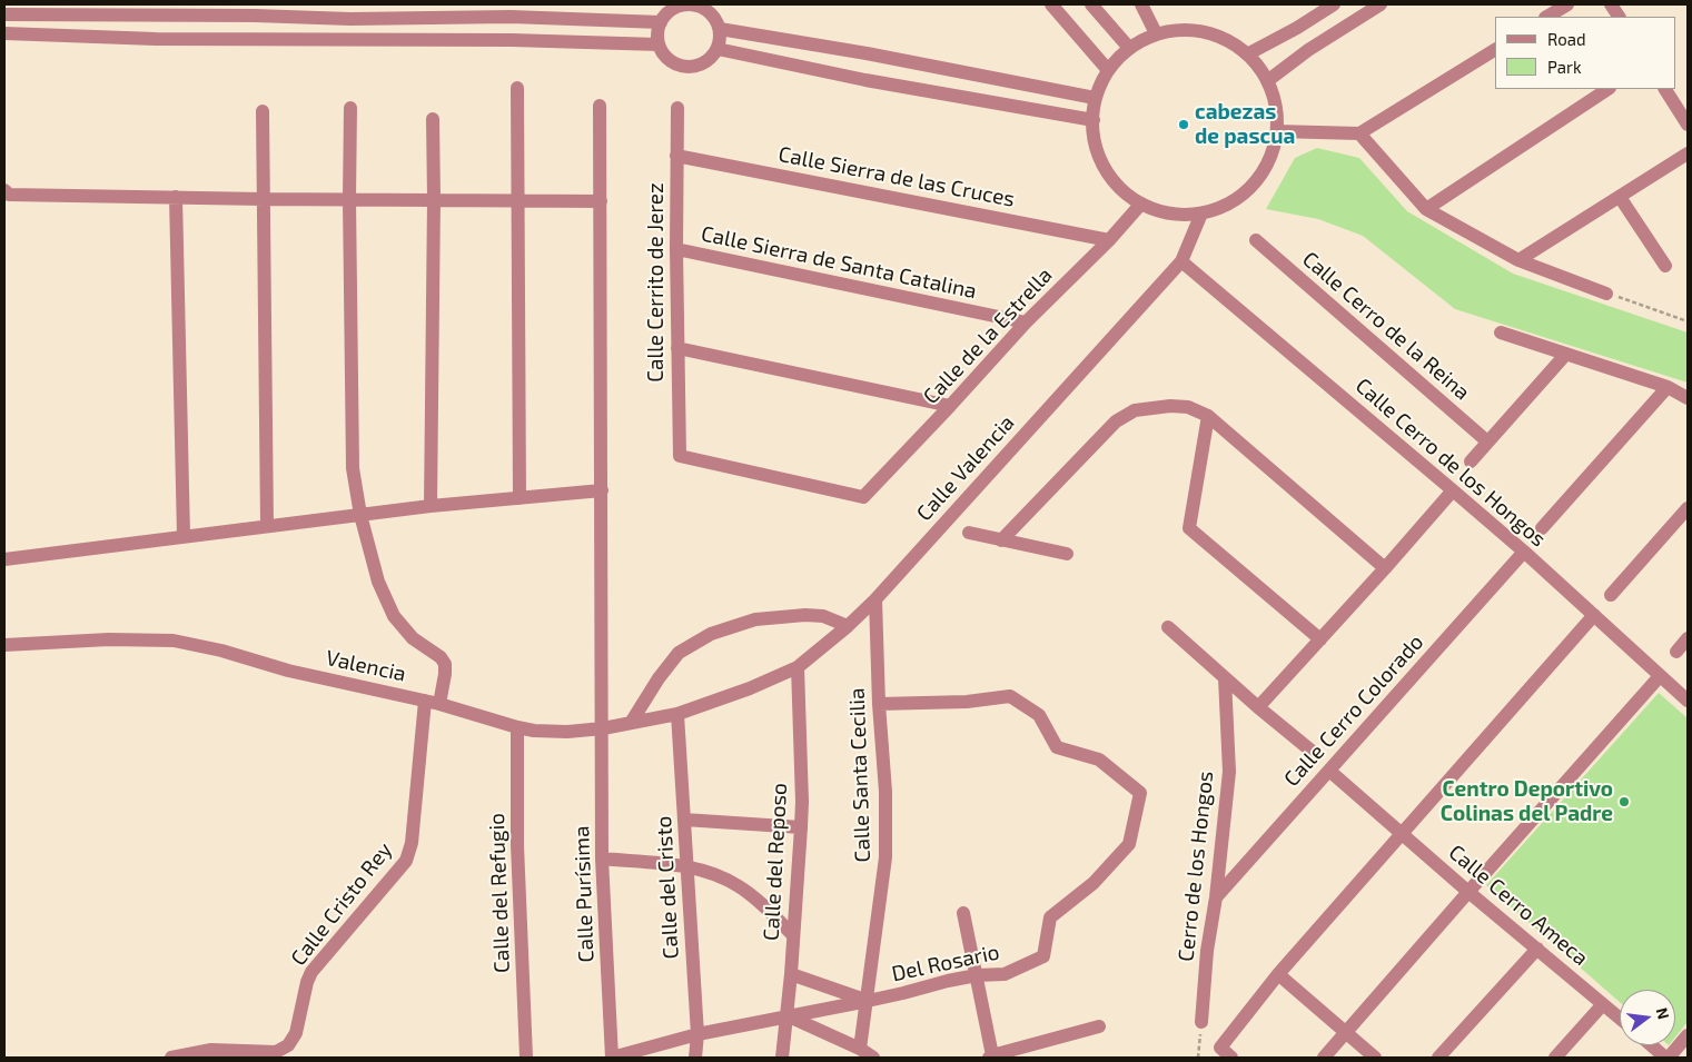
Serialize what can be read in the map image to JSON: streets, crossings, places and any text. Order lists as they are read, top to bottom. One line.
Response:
{"streets":{"street":["Calle Sierra de las Cruces","Calle Sierra de Santa Catalina","Calle Cerrito de Jerez","Calle Cerro de la Reina","Calle de la Estrella","Calle Cerro de los Hongos","Calle Valencia","Valencia","Calle Cerro Colorado","Calle Santa Cecilia","Calle del Reposo","Cerro de los Hongos","Calle del Cristo","Calle del Refugio","Calle Purísima","Calle Cristo Rey","Calle Cerro Ameca","Del Rosario"]},"crossings":[["Calle Sierra de las Cruces","Calle Cerrito de Jerez"],["Calle Sierra de las Cruces","Calle de la Estrella"],["Calle Sierra de Santa Catalina","Calle Cerrito de Jerez"],["Calle Sierra de Santa Catalina","Calle de la Estrella"],["Calle Cerrito de Jerez","Calle de la Estrella"],["Calle de la Estrella","Calle Valencia"],["Calle Cerro de los Hongos","Calle Valencia"],["Calle Cerro de los Hongos","Calle Cerro Colorado"],["Calle Valencia","Valencia"],["Calle Valencia","Calle Santa Cecilia"],["Calle Valencia","Calle del Reposo"],["Valencia","Calle del Cristo"],["Valencia","Calle del Refugio"],["Valencia","Calle Purísima"],["Valencia","Calle Cristo Rey"],["Calle Cerro Colorado","Cerro de los Hongos"],["Calle Cerro Colorado","Calle Cerro Ameca"],["Calle Santa Cecilia","Del Rosario"],["Calle del Reposo","Del Rosario"]],"places":["cabezas de pascua","Centro Deportivo Colinas del Padre"],"legend":["Road","Park"],"north":"right"}
